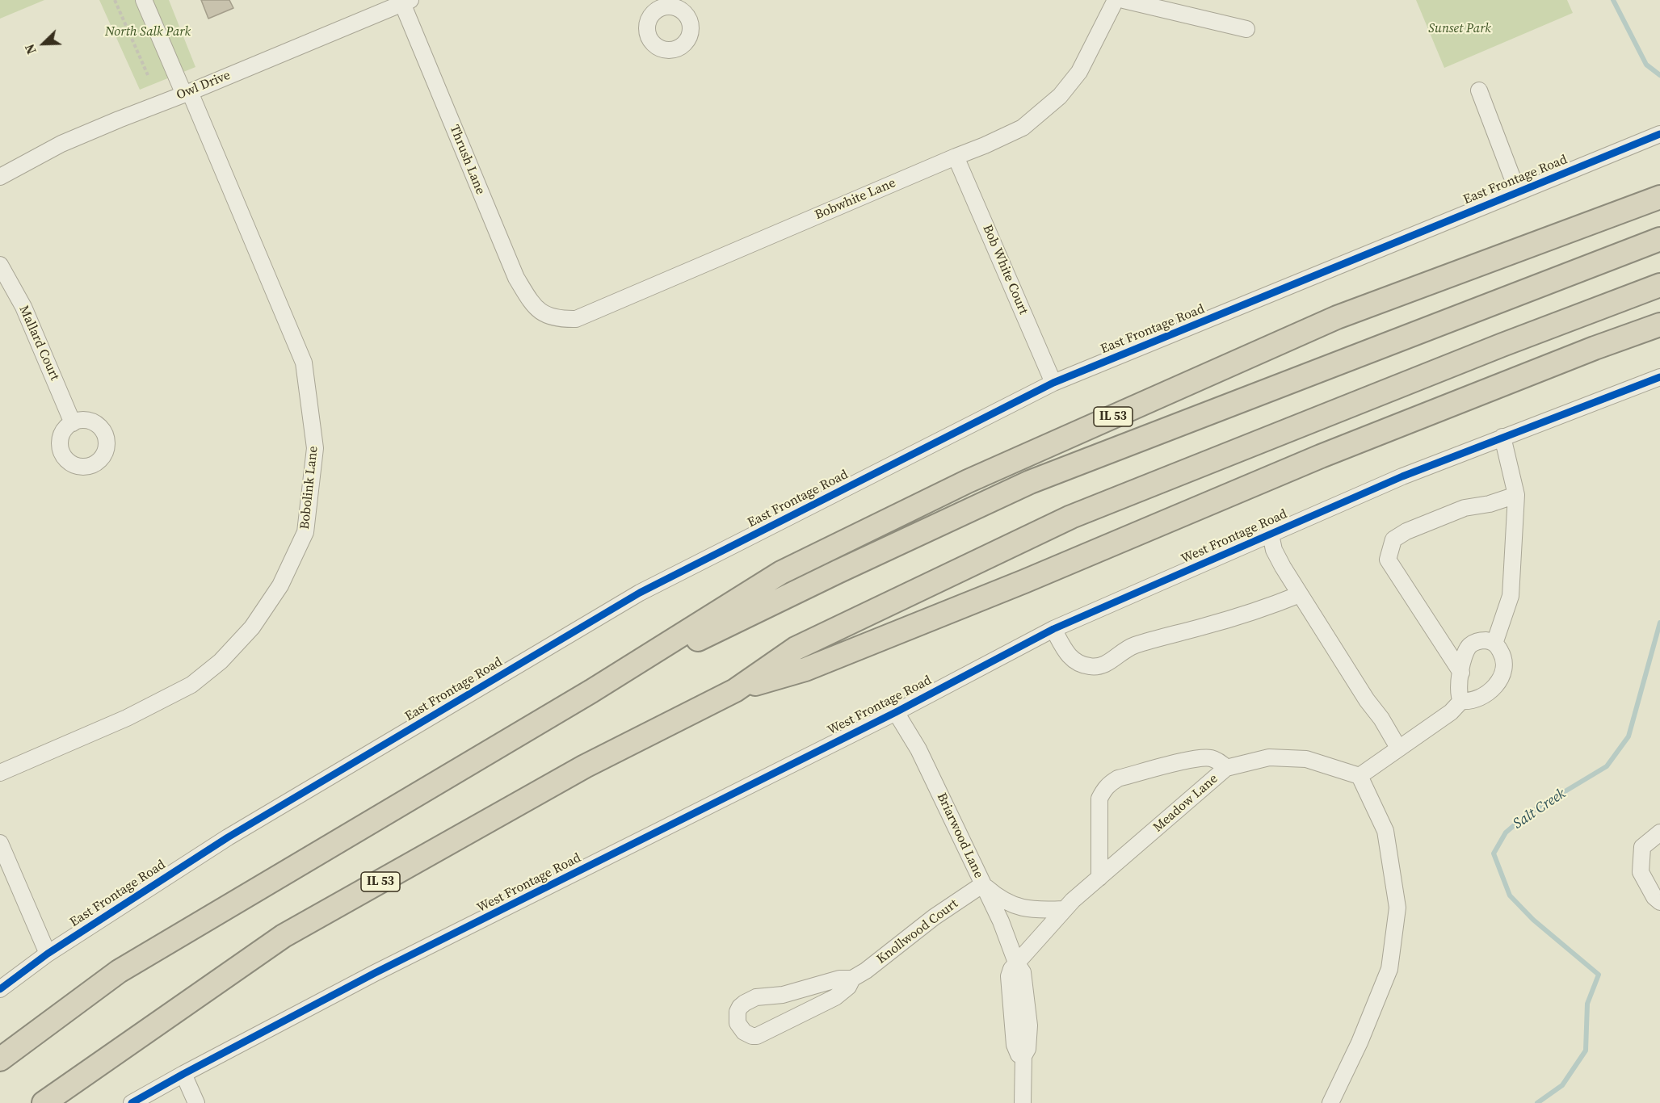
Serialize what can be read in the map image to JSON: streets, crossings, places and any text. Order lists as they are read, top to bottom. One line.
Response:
{"streets":{"highway":["IL 53"],"street":["Owl Drive","Thrush Lane","East Frontage Road","Bobwhite Lane","Bob White Court","Mallard Court","Bobolink Lane","West Frontage Road","Meadow Lane","Briarwood Lane","Knollwood Court"]},"crossings":[["Owl Drive","Thrush Lane"],["Owl Drive","Bobolink Lane"],["Thrush Lane","Bobwhite Lane"],["East Frontage Road","Bob White Court"],["Bobwhite Lane","Bob White Court"],["West Frontage Road","Briarwood Lane"],["Meadow Lane","Briarwood Lane"],["Briarwood Lane","Knollwood Court"]],"water":["Salt Creek"],"parks":["Sunset Park","North Salk Park"],"north":"bottom left"}
